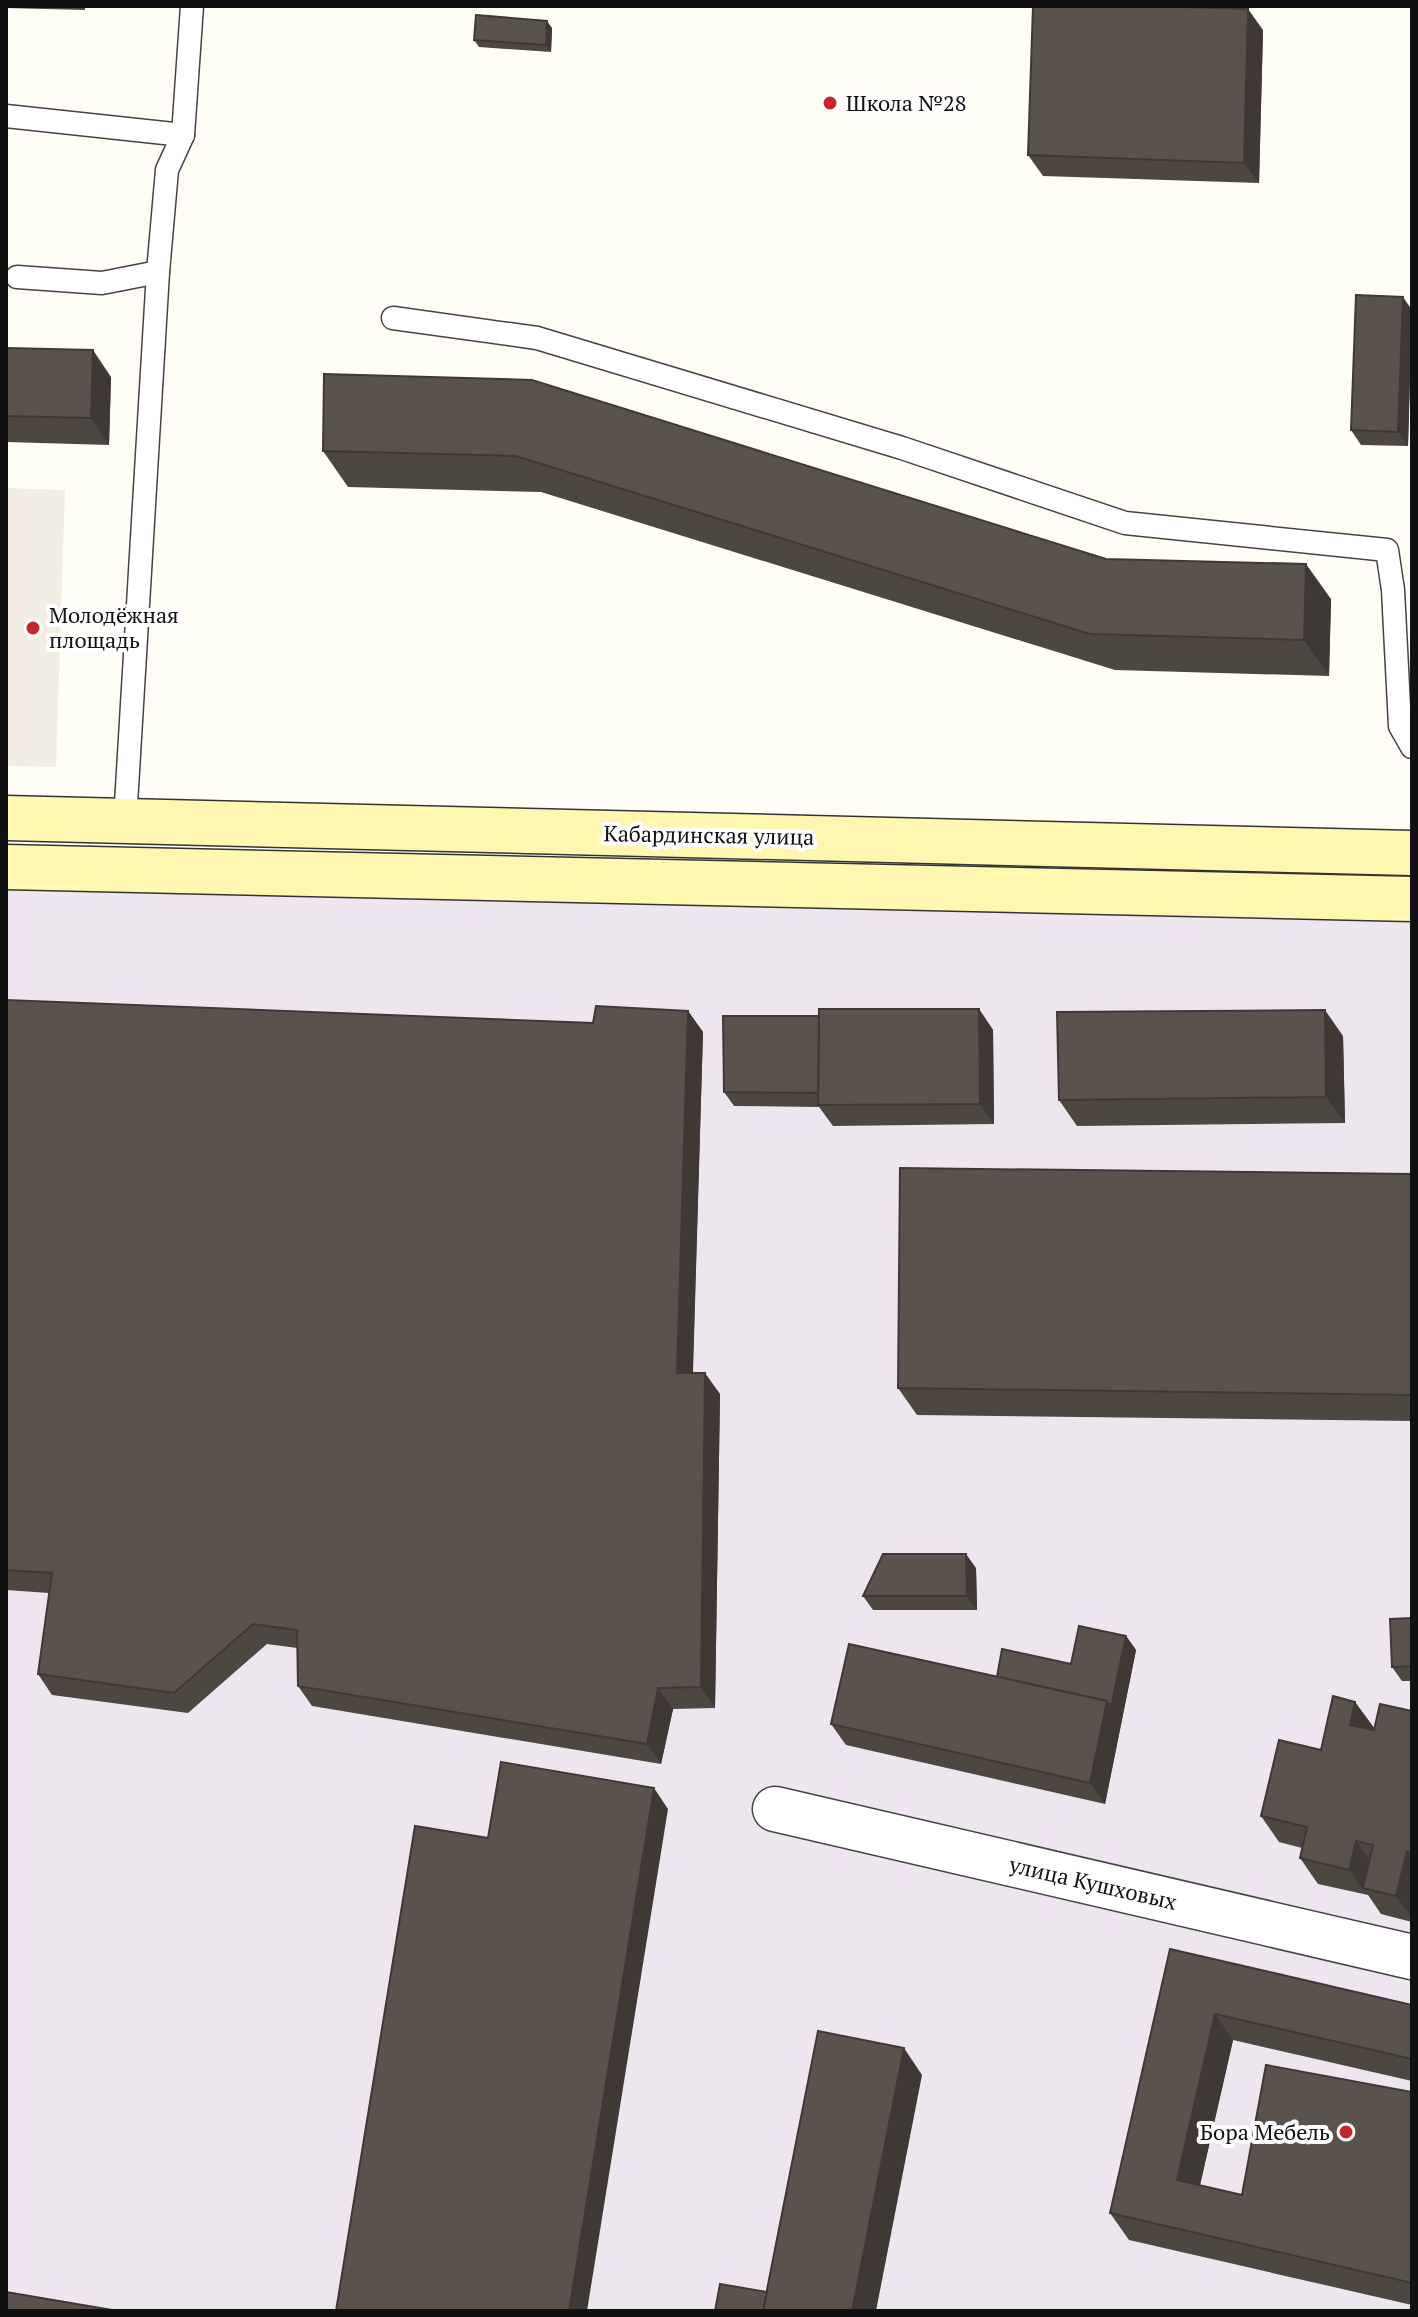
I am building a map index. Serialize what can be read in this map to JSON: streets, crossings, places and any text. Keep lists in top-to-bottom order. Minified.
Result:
{"streets":{"main road":["Кабардинская улица"],"street":["улица Кушховых"]},"places":["Школа №28","Молодёжная площадь","Бора Мебель"]}
